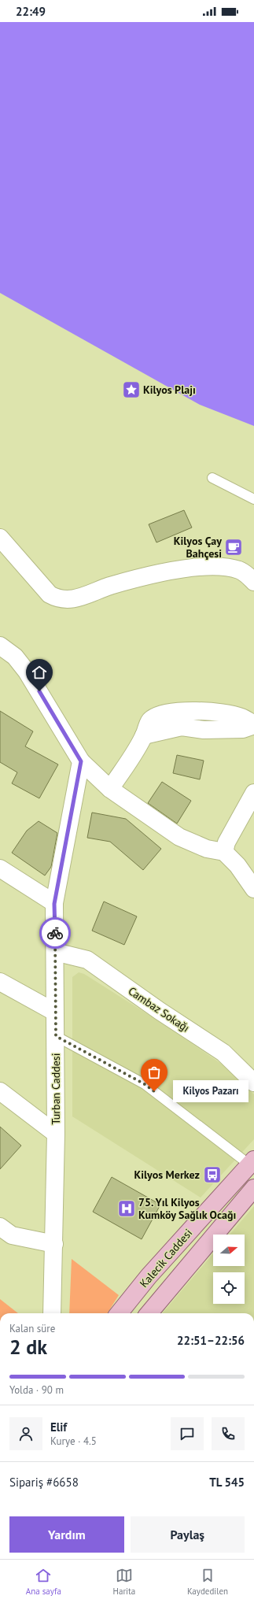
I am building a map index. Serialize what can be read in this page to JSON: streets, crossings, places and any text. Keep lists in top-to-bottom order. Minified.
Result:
{"streets":{"main road":["Kalecik Caddesi"],"street":["Cambaz Sokağı","Turban Caddesi"]},"crossings":[["Cambaz Sokağı","Turban Caddesi"]],"places":{"place":["Kilyos Plajı"],"cafe":["Kilyos Çay Bahçesi"],"other":["Kilyos Pazarı"],"bus stop":["Kilyos Merkez"],"hospital":["75. Yıl Kilyos Kumköy Sağlık Ocağı"]},"north":"right","page":{"status":"22:49","bubble":"Kilyos Pazarı","heading":["2 dk","Kalan süre","22:51–22:56"],"panel":["Elif","Kurye · 4.5","Sipariş #6658","TL 545"],"bar":"Yolda · 90 m","buttons":["Yardım","Paylaş"],"tabs":["Ana sayfa","Harita","Kaydedilen"]}}
